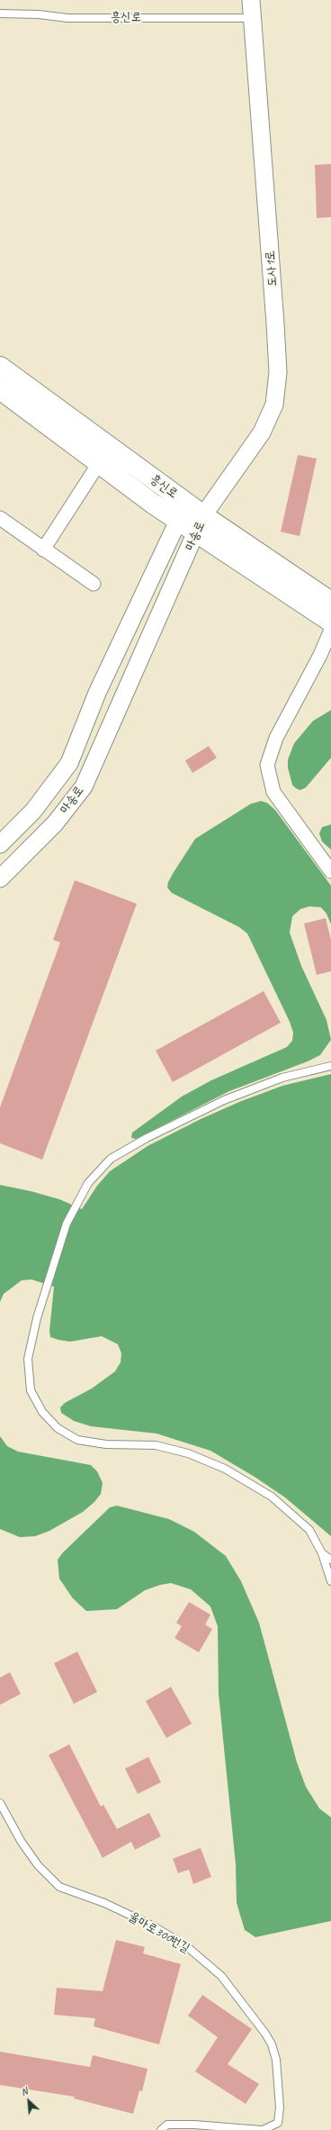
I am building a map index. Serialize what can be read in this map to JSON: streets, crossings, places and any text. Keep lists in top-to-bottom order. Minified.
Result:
{"streets":{"main road":["흥신로"],"street":["도사1로","마송로"],"lane":["율마로300번길"]},"crossings":[["흥신로","도사1로"],["흥신로","마송로"],["도사1로","마송로"]],"north":"top left"}
